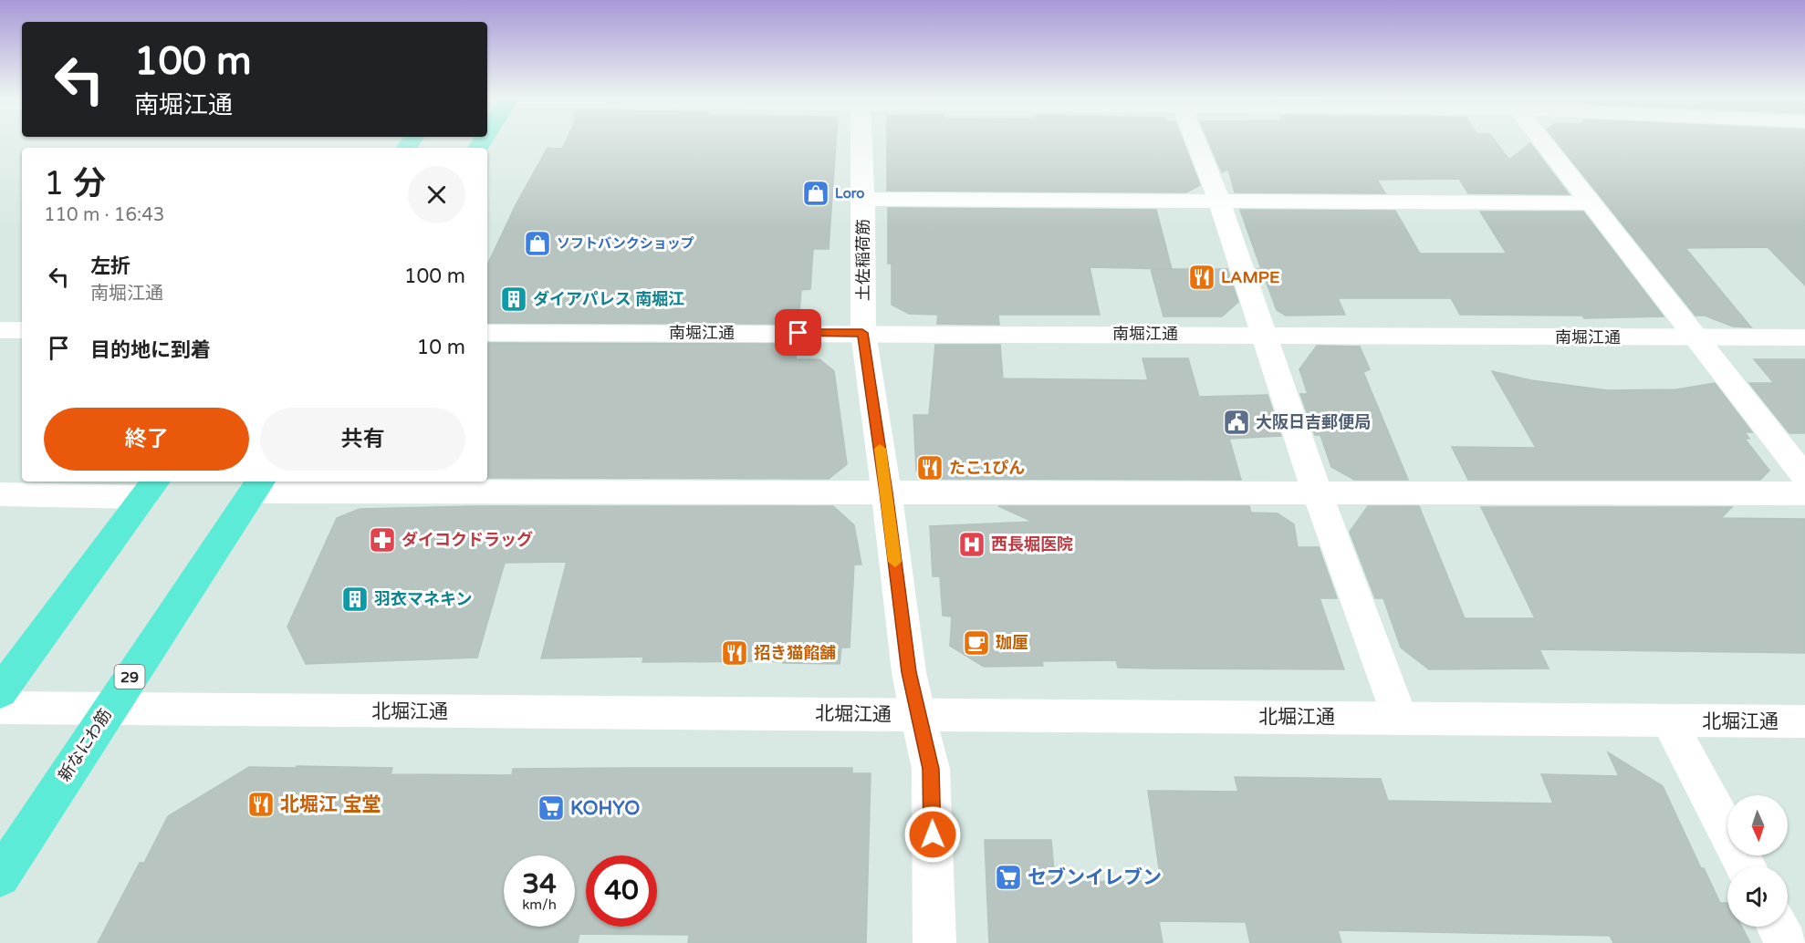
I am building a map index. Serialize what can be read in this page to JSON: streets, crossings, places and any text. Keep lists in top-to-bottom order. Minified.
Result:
{"streets":{"main road":["29","新なにわ筋"],"street":["土佐稲荷筋","南堀江通","北堀江通"]},"crossings":[["土佐稲荷筋","南堀江通"],["土佐稲荷筋","北堀江通"],["北堀江通","新なにわ筋"]],"places":{"shop":["Loro","ソフトバンクショップ"],"restaurant":["LAMPE","たこ1ぴん","招き猫餡舗","北堀江 宝堂"],"building":["ダイアパレス 南堀江","羽衣マネキン"],"public building":["大阪日吉郵便局"],"pharmacy":["ダイコクドラッグ"],"hospital":["西長堀医院"],"cafe":["珈厘"],"supermarket":["KOHYO","セブンイレブン"]},"north":"bottom","page":{"turn":["100 m","南堀江通"],"heading":["1 分","110 m · 16:43"],"list":[{"name":"左折","note":"南堀江通","value":"100 m"},{"name":"目的地に到着","value":"10 m"}],"buttons":["終了","共有"],"speed":"34 km/h","limit":"40"}}
